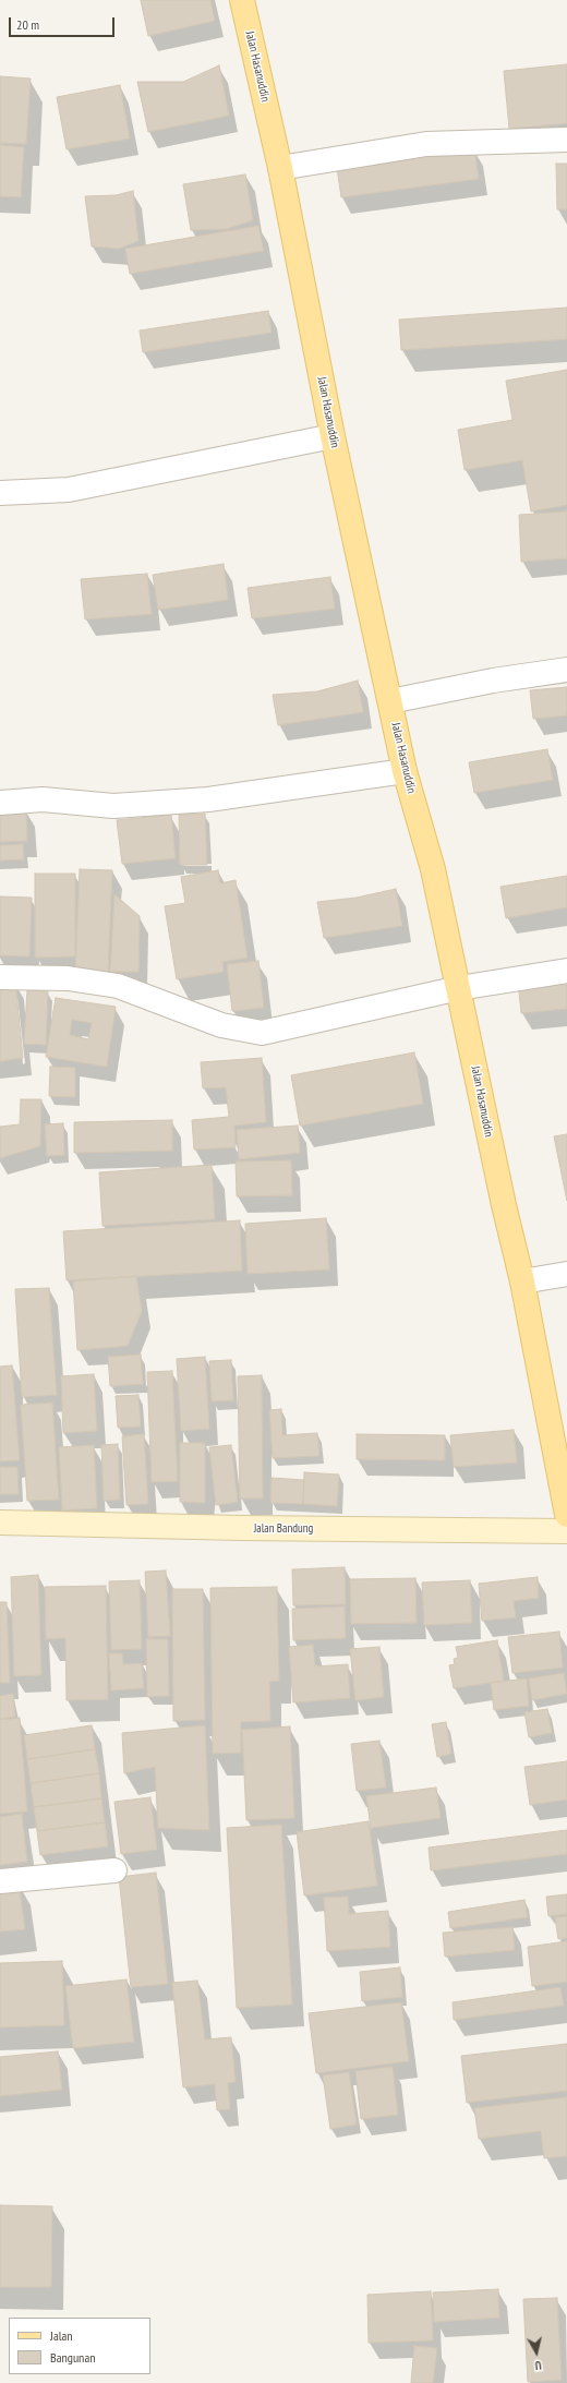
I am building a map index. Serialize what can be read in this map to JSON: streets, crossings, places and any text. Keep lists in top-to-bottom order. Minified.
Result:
{"streets":{"main road":["Jalan Hasanuddin","Jalan Bandung"]},"legend":["Jalan","Bangunan"],"scale_bar":"20 m","north":"bottom"}
